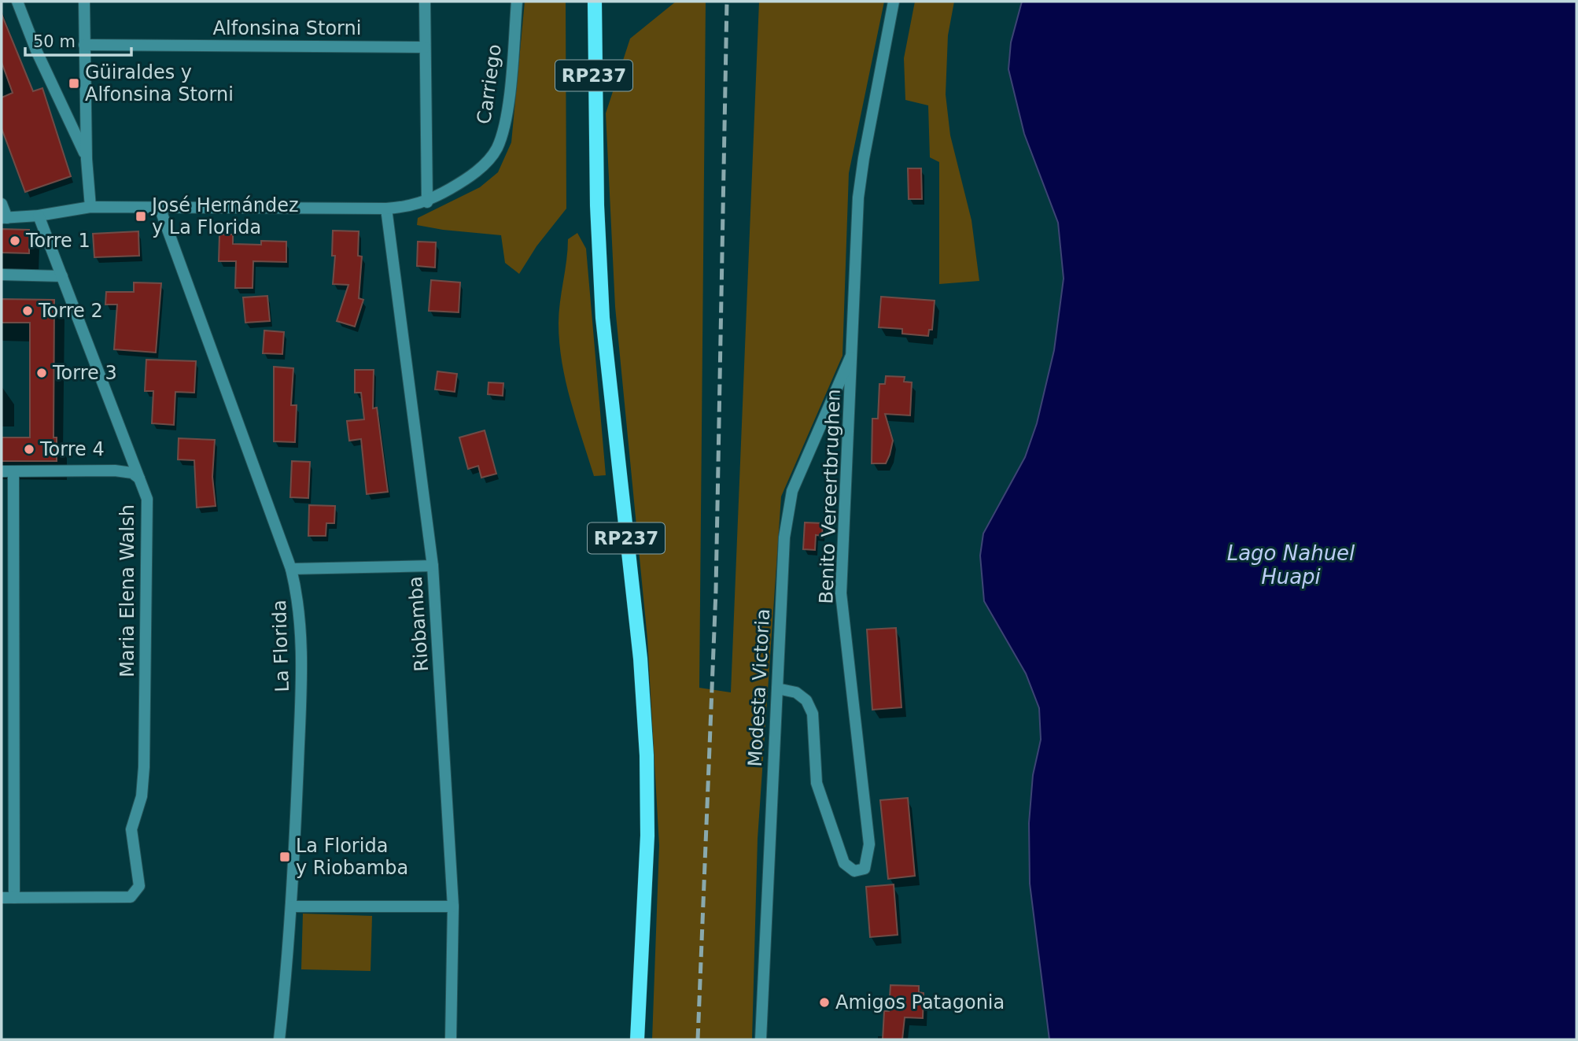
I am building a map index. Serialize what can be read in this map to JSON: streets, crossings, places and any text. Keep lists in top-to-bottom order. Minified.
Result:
{"streets":{"main road":["RP237"],"street":["Alfonsina Storni","Carriego","Benito Vereertbrughen","Maria Elena Walsh","Riobamba","La Florida","Modesta Victoria"]},"crossings":[["Carriego","Maria Elena Walsh"],["Carriego","Riobamba"],["Carriego","La Florida"],["Benito Vereertbrughen","Modesta Victoria"]],"water":["Lago Nahuel Huapi"],"places":{"transit":["Güiraldes y Alfonsina Storni","José Hernández y La Florida","La Florida y Riobamba"],"other":["Torre 1","Torre 2","Torre 3","Torre 4","Amigos Patagonia"]},"scale_bar":"50 m"}
